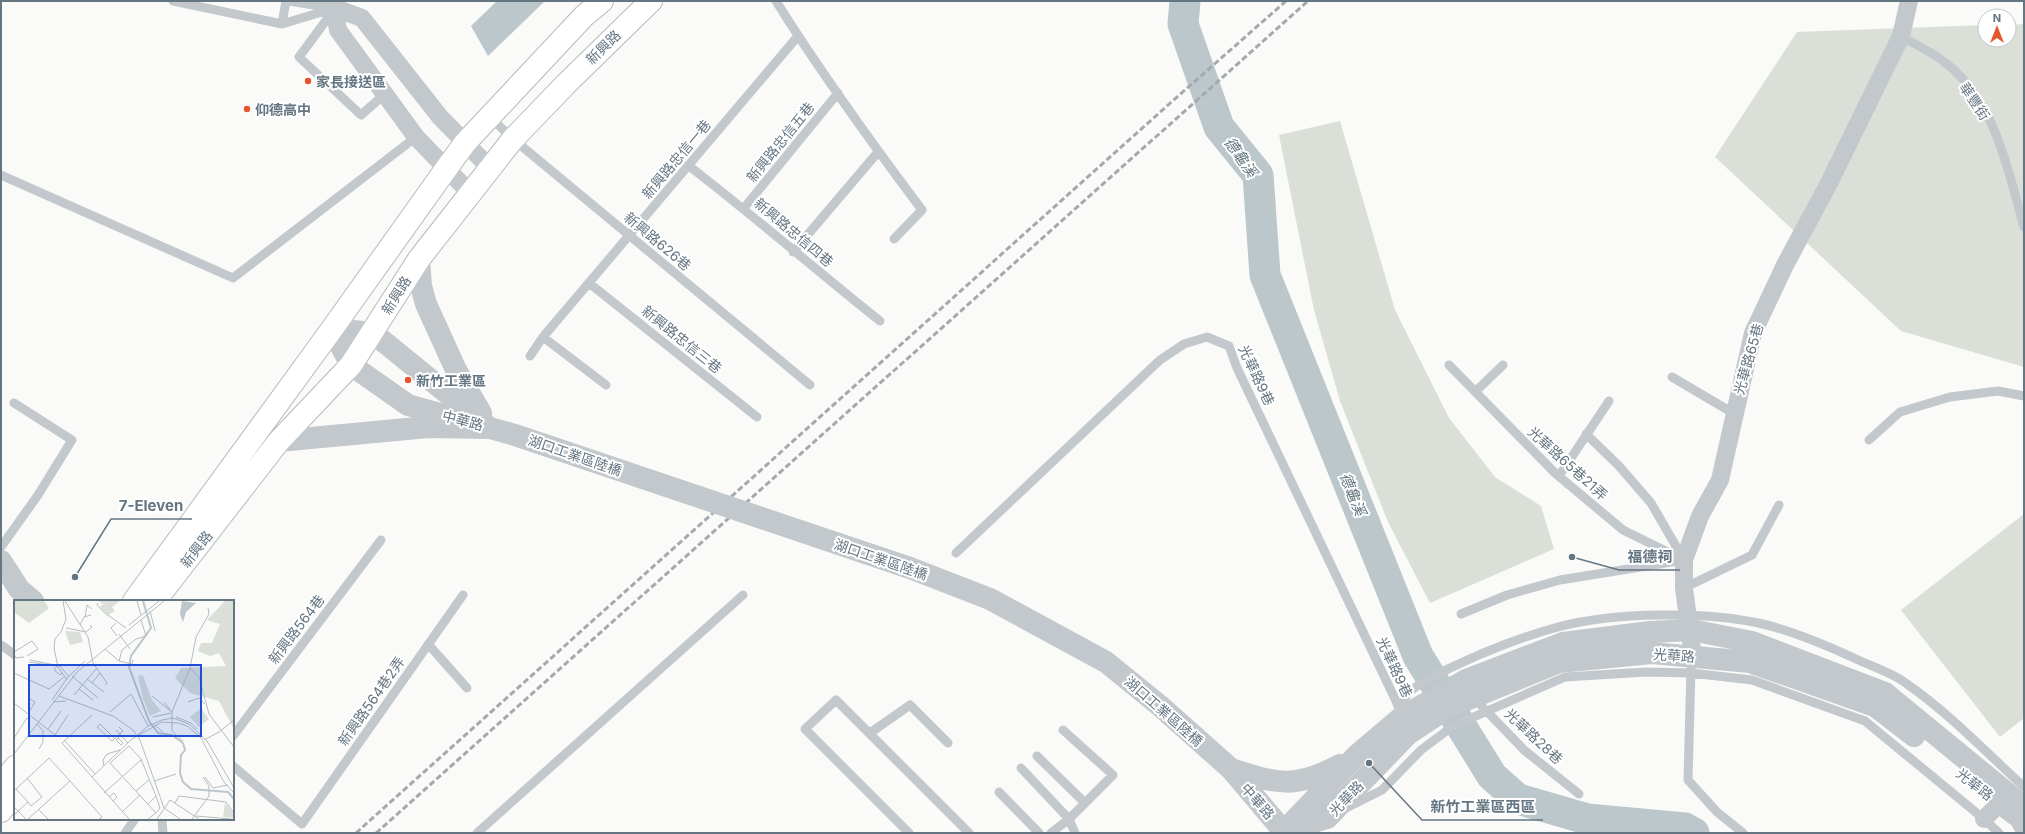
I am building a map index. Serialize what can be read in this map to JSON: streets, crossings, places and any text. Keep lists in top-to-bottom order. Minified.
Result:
{"streets":{"main road":["新興路"],"street":["光華路65巷","中華路","湖口工業區陸橋","光華路"],"lane":["華豐街","新興路忠信五巷","新興路忠信一巷","新興路忠信四巷","新興路626巷","新興路忠信三巷","光華路9巷","光華路65巷21弄","新興路564巷","新興路564巷2弄","光華路28巷"]},"crossings":[["新興路","新興路626巷"],["新興路","中華路"],["華豐街","光華路65巷"],["新興路忠信五巷","新興路忠信四巷"],["新興路忠信一巷","新興路忠信四巷"],["新興路忠信一巷","新興路626巷"],["新興路忠信一巷","新興路忠信三巷"],["光華路65巷","光華路65巷21弄"],["光華路65巷","光華路"],["光華路9巷","光華路"],["中華路","湖口工業區陸橋"],["中華路","光華路"],["光華路","光華路28巷"]],"water":["德龜溪"],"places":["家長接送區","仰德高中","新竹工業區","福德祠","7-Eleven","新竹工業區西區"],"north":"top"}
